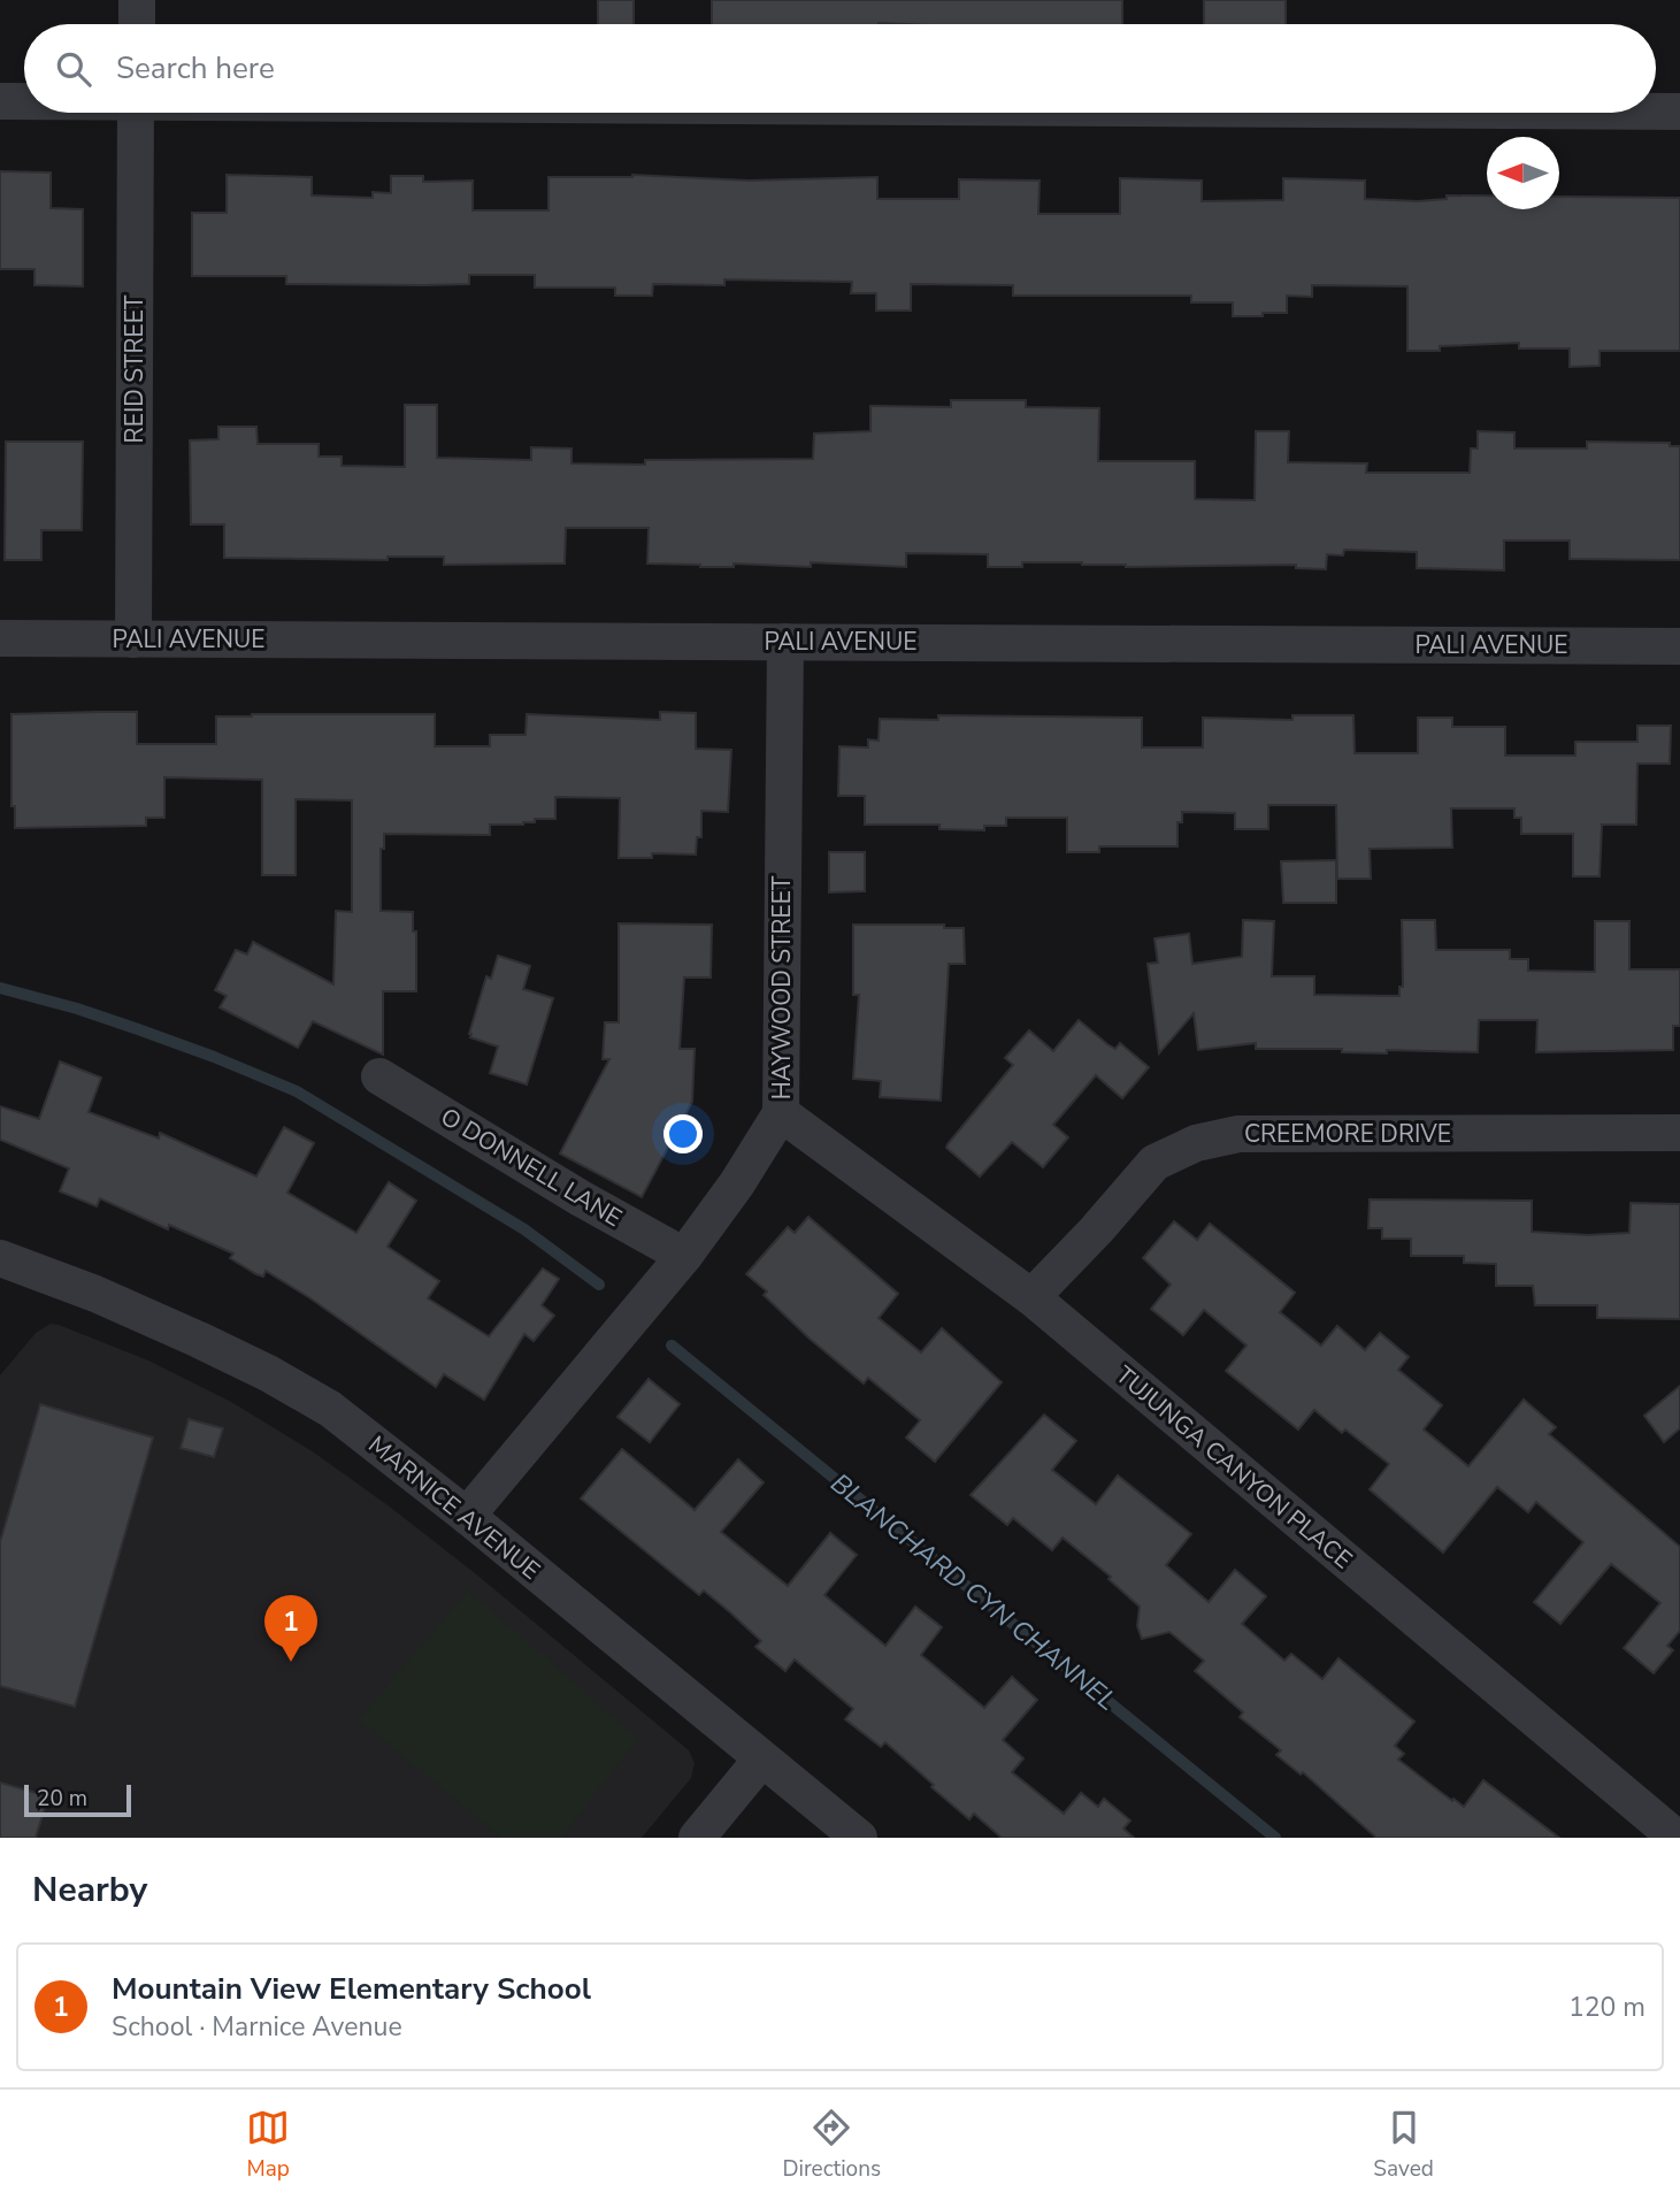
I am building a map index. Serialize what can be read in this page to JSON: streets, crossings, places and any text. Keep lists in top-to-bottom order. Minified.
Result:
{"streets":{"street":["REID STREET","PALI AVENUE","HAYWOOD STREET","CREEMORE DRIVE","O DONNELL LANE","TUJUNGA CANYON PLACE","MARNICE AVENUE"]},"crossings":[["REID STREET","PALI AVENUE"],["PALI AVENUE","HAYWOOD STREET"],["HAYWOOD STREET","O DONNELL LANE"],["HAYWOOD STREET","TUJUNGA CANYON PLACE"],["HAYWOOD STREET","MARNICE AVENUE"],["CREEMORE DRIVE","TUJUNGA CANYON PLACE"]],"water":["BLANCHARD CYN CHANNEL"],"scale_bar":"20 m","north":"left","page":{"search":"Search here","pins":"1","scale":"20 m","heading":"Nearby","list":[{"mark":"1","name":"Mountain View Elementary School","note":"School · Marnice Avenue","value":"120 m"}],"nav":["Map","Directions","Saved"]}}
